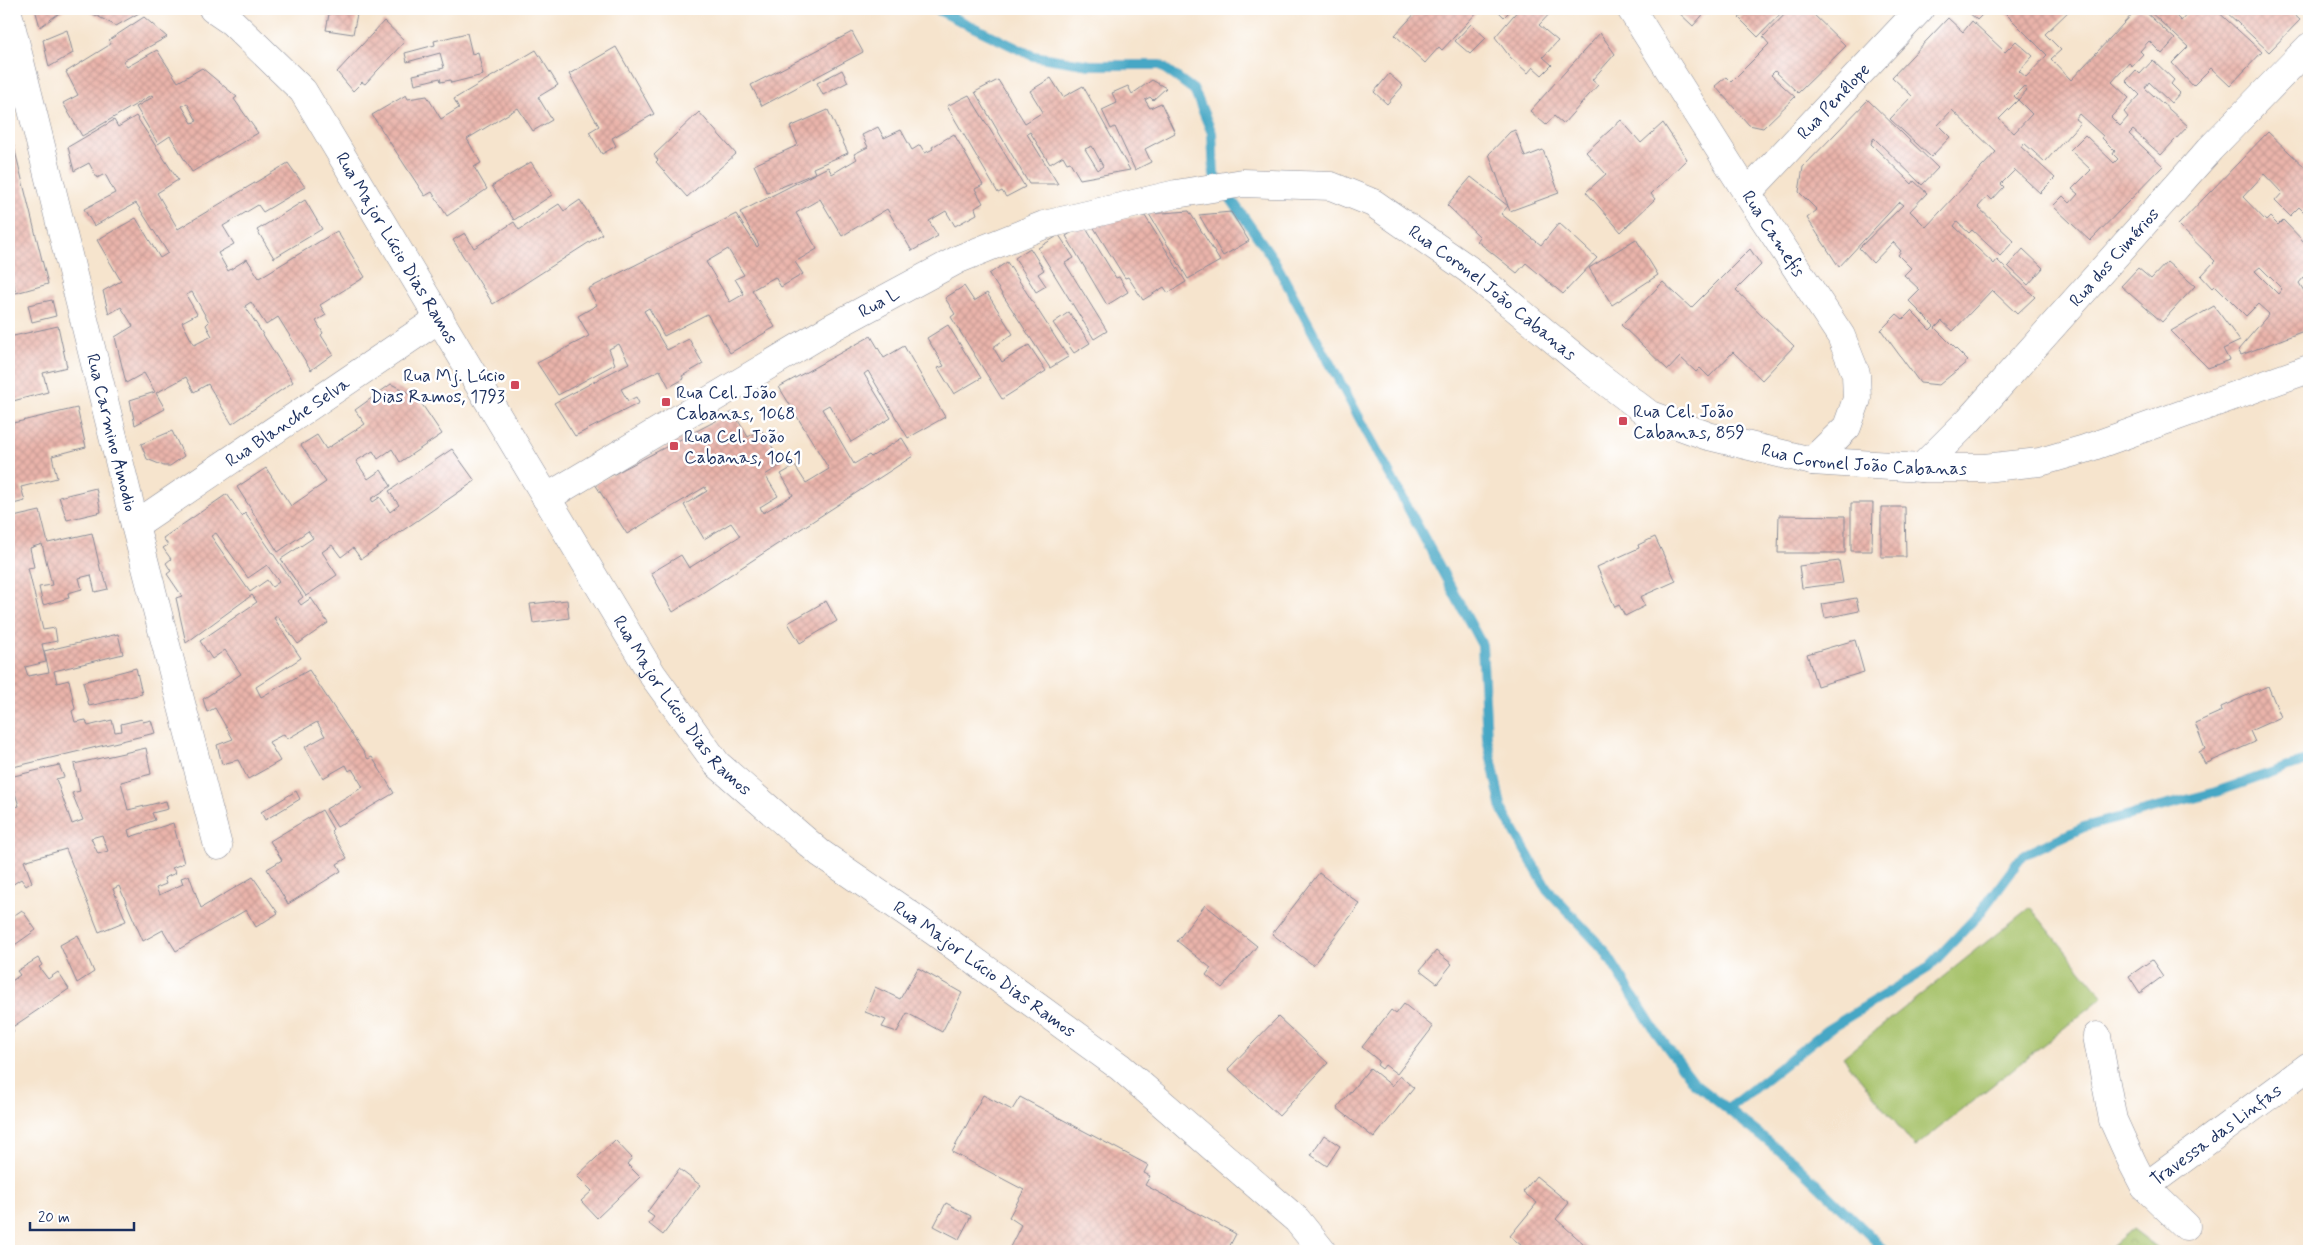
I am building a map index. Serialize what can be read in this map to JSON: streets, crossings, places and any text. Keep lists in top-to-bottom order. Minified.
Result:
{"streets":{"street":["Rua Penélope","Rua Camefis","Rua Major Lúcio Dias Ramos","Rua dos Cimérios","Rua Coronel João Cabanas","Rua L","Rua Blanche Selva","Rua Carmino Amodio","Travessa das Linfas"]},"crossings":[["Rua Penélope","Rua Camefis"],["Rua Camefis","Rua Coronel João Cabanas"],["Rua Major Lúcio Dias Ramos","Rua L"],["Rua Major Lúcio Dias Ramos","Rua Blanche Selva"],["Rua dos Cimérios","Rua Coronel João Cabanas"],["Rua Coronel João Cabanas","Rua L"],["Rua Blanche Selva","Rua Carmino Amodio"]],"places":{"transit":["Rua Mj. Lúcio Dias Ramos, 1793","Rua Cel. João Cabanas, 1068","Rua Cel. João Cabanas, 859","Rua Cel. João Cabanas, 1061"]},"scale_bar":"20 m"}
